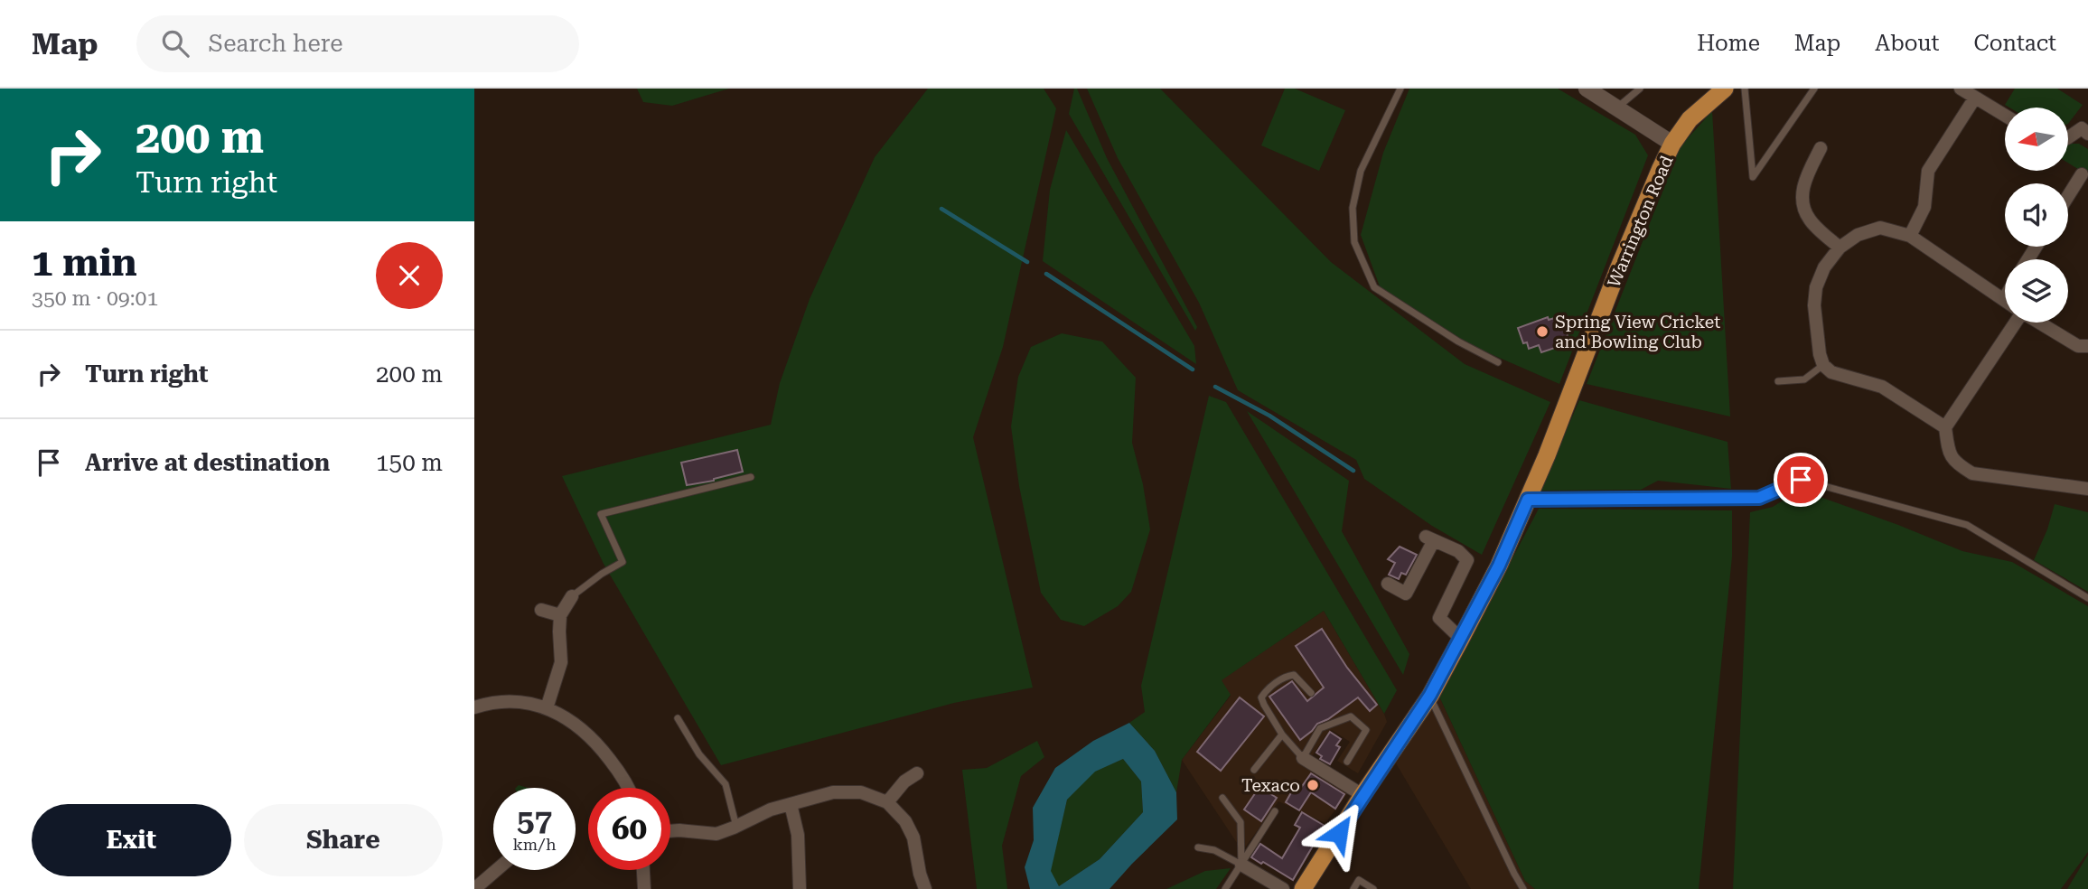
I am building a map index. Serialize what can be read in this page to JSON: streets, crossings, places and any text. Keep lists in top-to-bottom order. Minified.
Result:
{"streets":{"main road":["Warrington Road"]},"places":["Spring View Cricket and Bowling Club","Texaco"],"north":"left","page":{"header":"Map","search":"Search here","nav":["Home","Map","About","Contact"],"turn":["200 m","Turn right"],"heading":["1 min","350 m · 09:01"],"list":[{"name":"Turn right","value":"200 m"},{"name":"Arrive at destination","value":"150 m"}],"speed":"57 km/h","limit":"60","buttons":["Exit","Share"]}}
